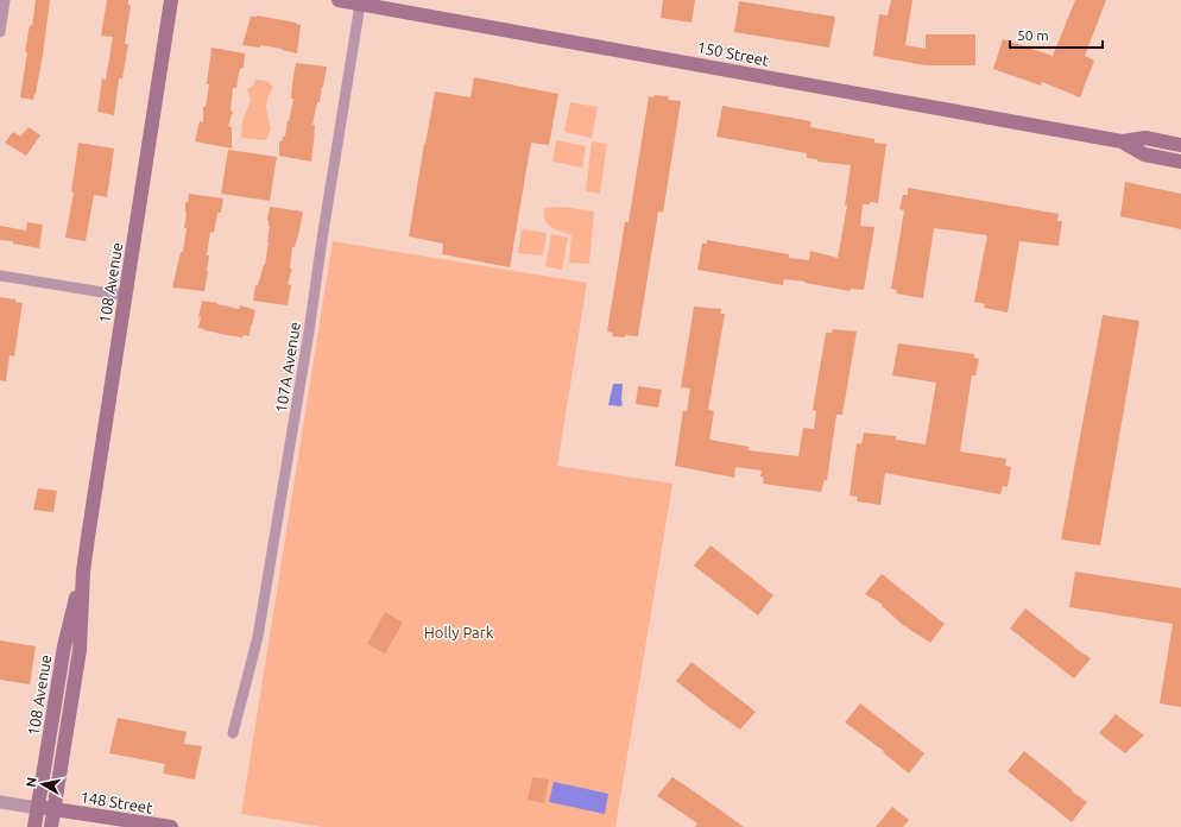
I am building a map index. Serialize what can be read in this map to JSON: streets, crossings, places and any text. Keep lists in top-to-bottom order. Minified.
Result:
{"streets":{"main road":["150 Street","108 Avenue","148 Street"],"street":["107A Avenue"]},"crossings":[["150 Street","107A Avenue"],["108 Avenue","148 Street"]],"parks":["Holly Park"],"scale_bar":"50 m","north":"left"}
